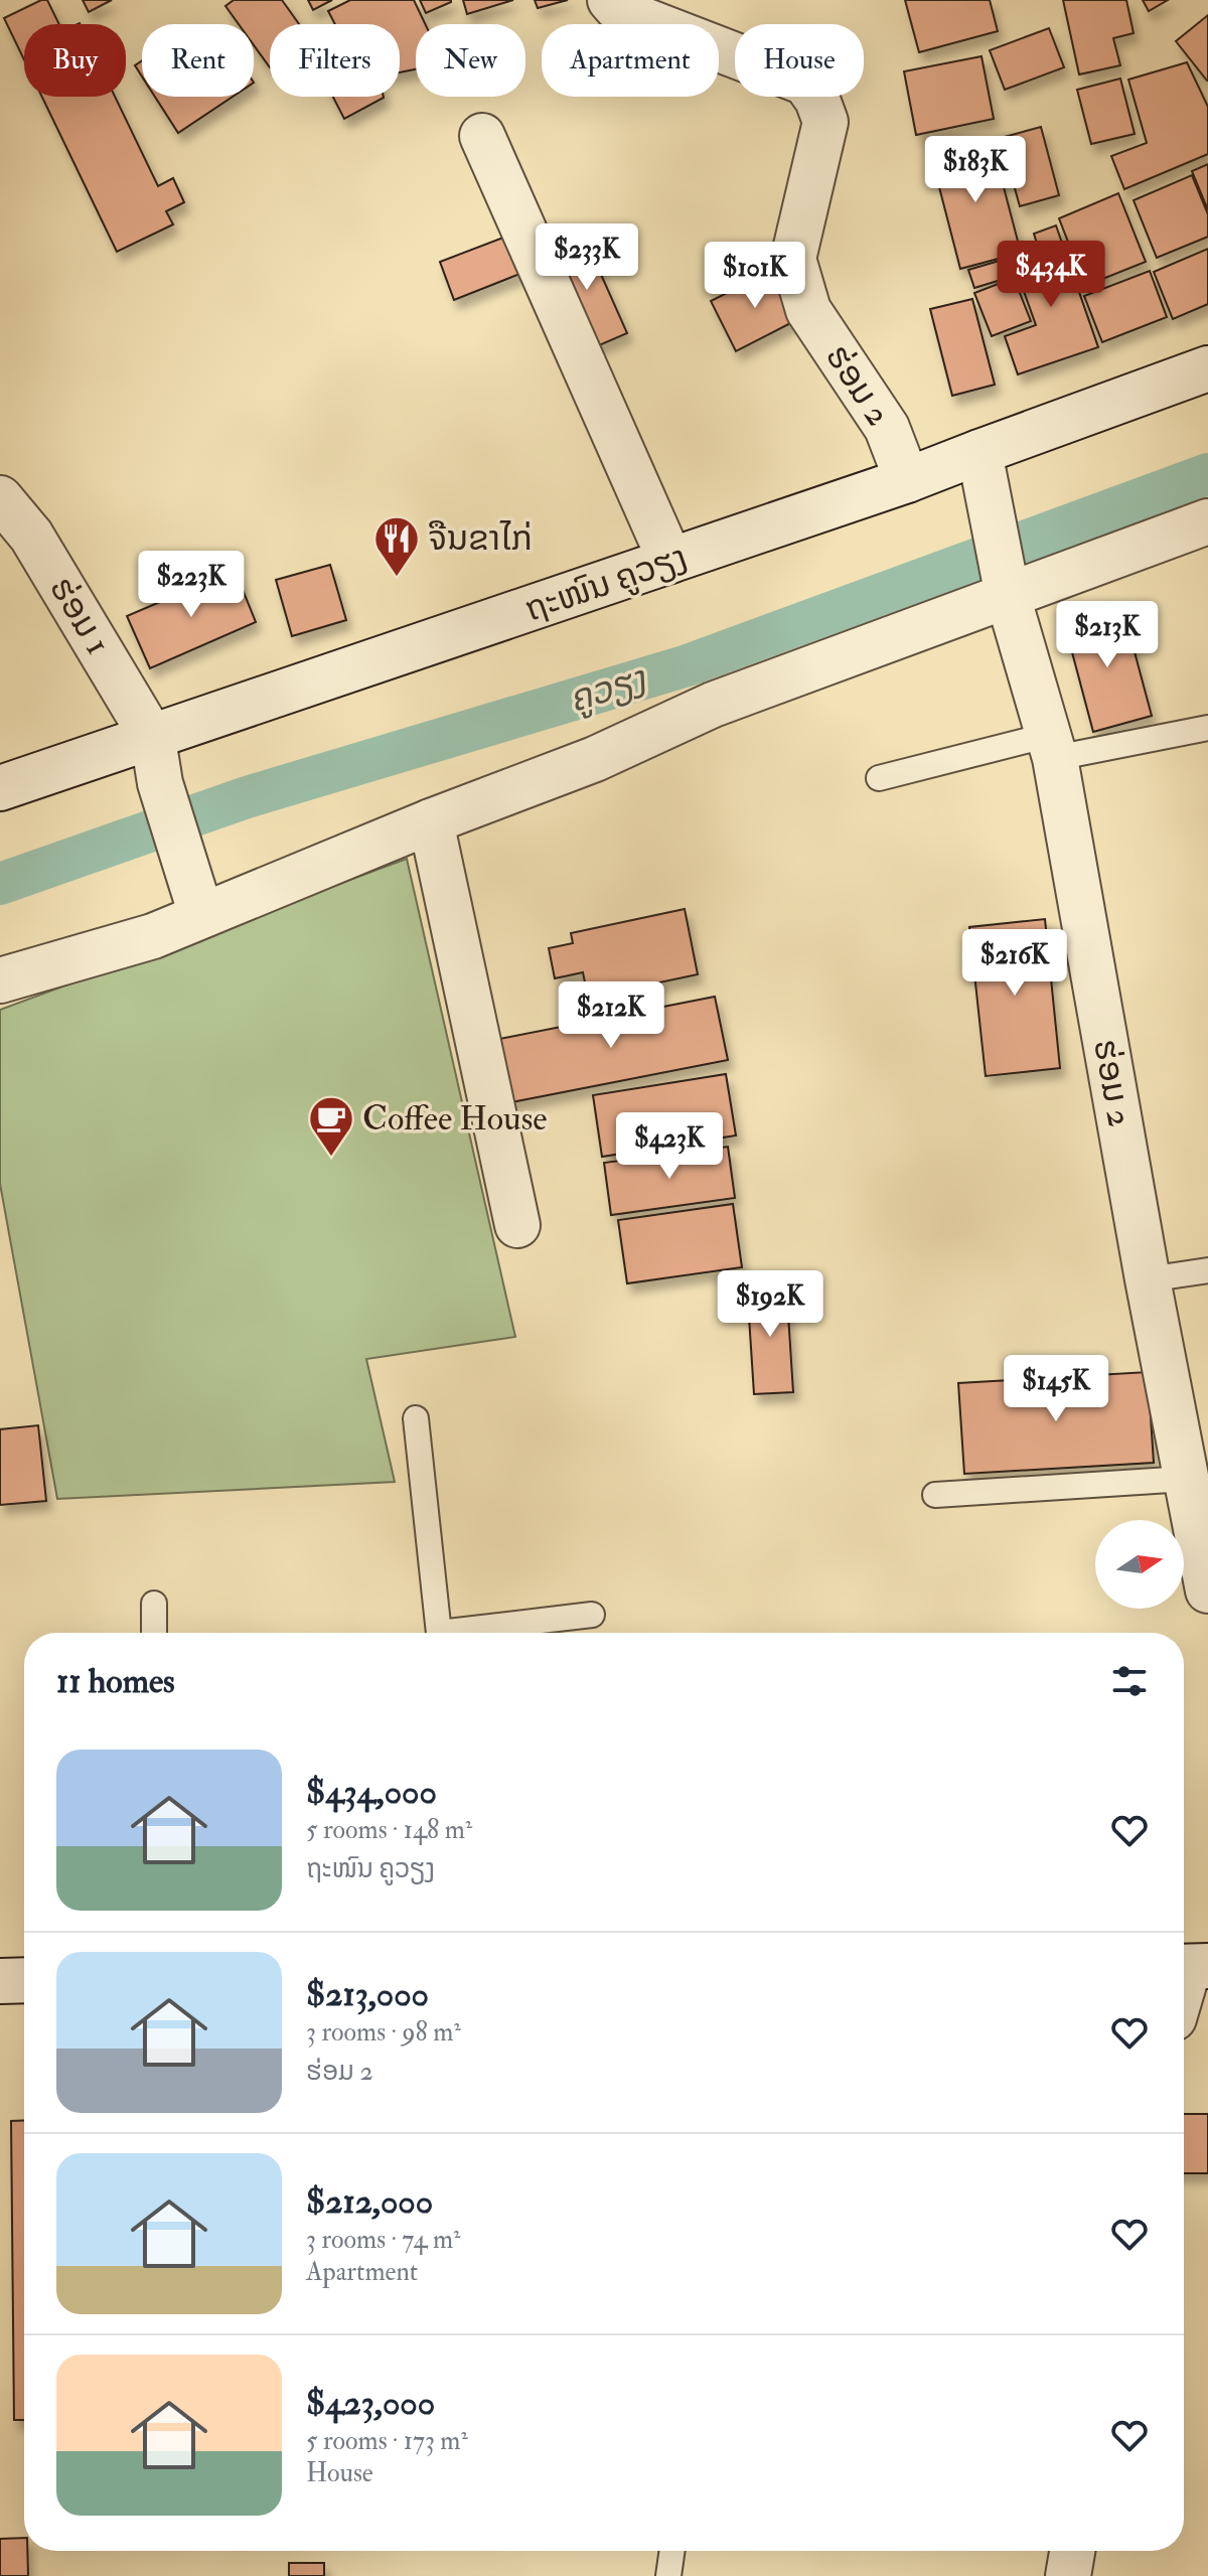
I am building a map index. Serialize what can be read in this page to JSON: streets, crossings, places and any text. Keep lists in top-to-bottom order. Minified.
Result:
{"streets":{"street":["ຮ່ອມ 2","ຖະໜົນ ຄູວຽງ","ຮ່ອມ 1"]},"crossings":[["ຮ່ອມ 2","ຖະໜົນ ຄູວຽງ"],["ຖະໜົນ ຄູວຽງ","ຮ່ອມ 1"]],"water":["ຄູວຽງ"],"places":{"restaurant":["ຈືນຂາໄກ່"],"cafe":["Coffee House"]},"north":"right","page":{"chip":["Buy","Rent","Filters","New","Apartment","House"],"price":["$183K","$233K","$434K","$101K","$223K","$213K","$216K","$212K","$423K","$192K","$145K"],"heading":"11 homes","list":[{"name":"$434,000","note":"5 rooms · 148 m² · ຖະໜົນ ຄູວຽງ"},{"name":"$213,000","note":"3 rooms · 98 m² · ຮ່ອມ 2"},{"name":"$212,000","note":"3 rooms · 74 m² · Apartment"},{"name":"$423,000","note":"5 rooms · 173 m² · House"}]}}
